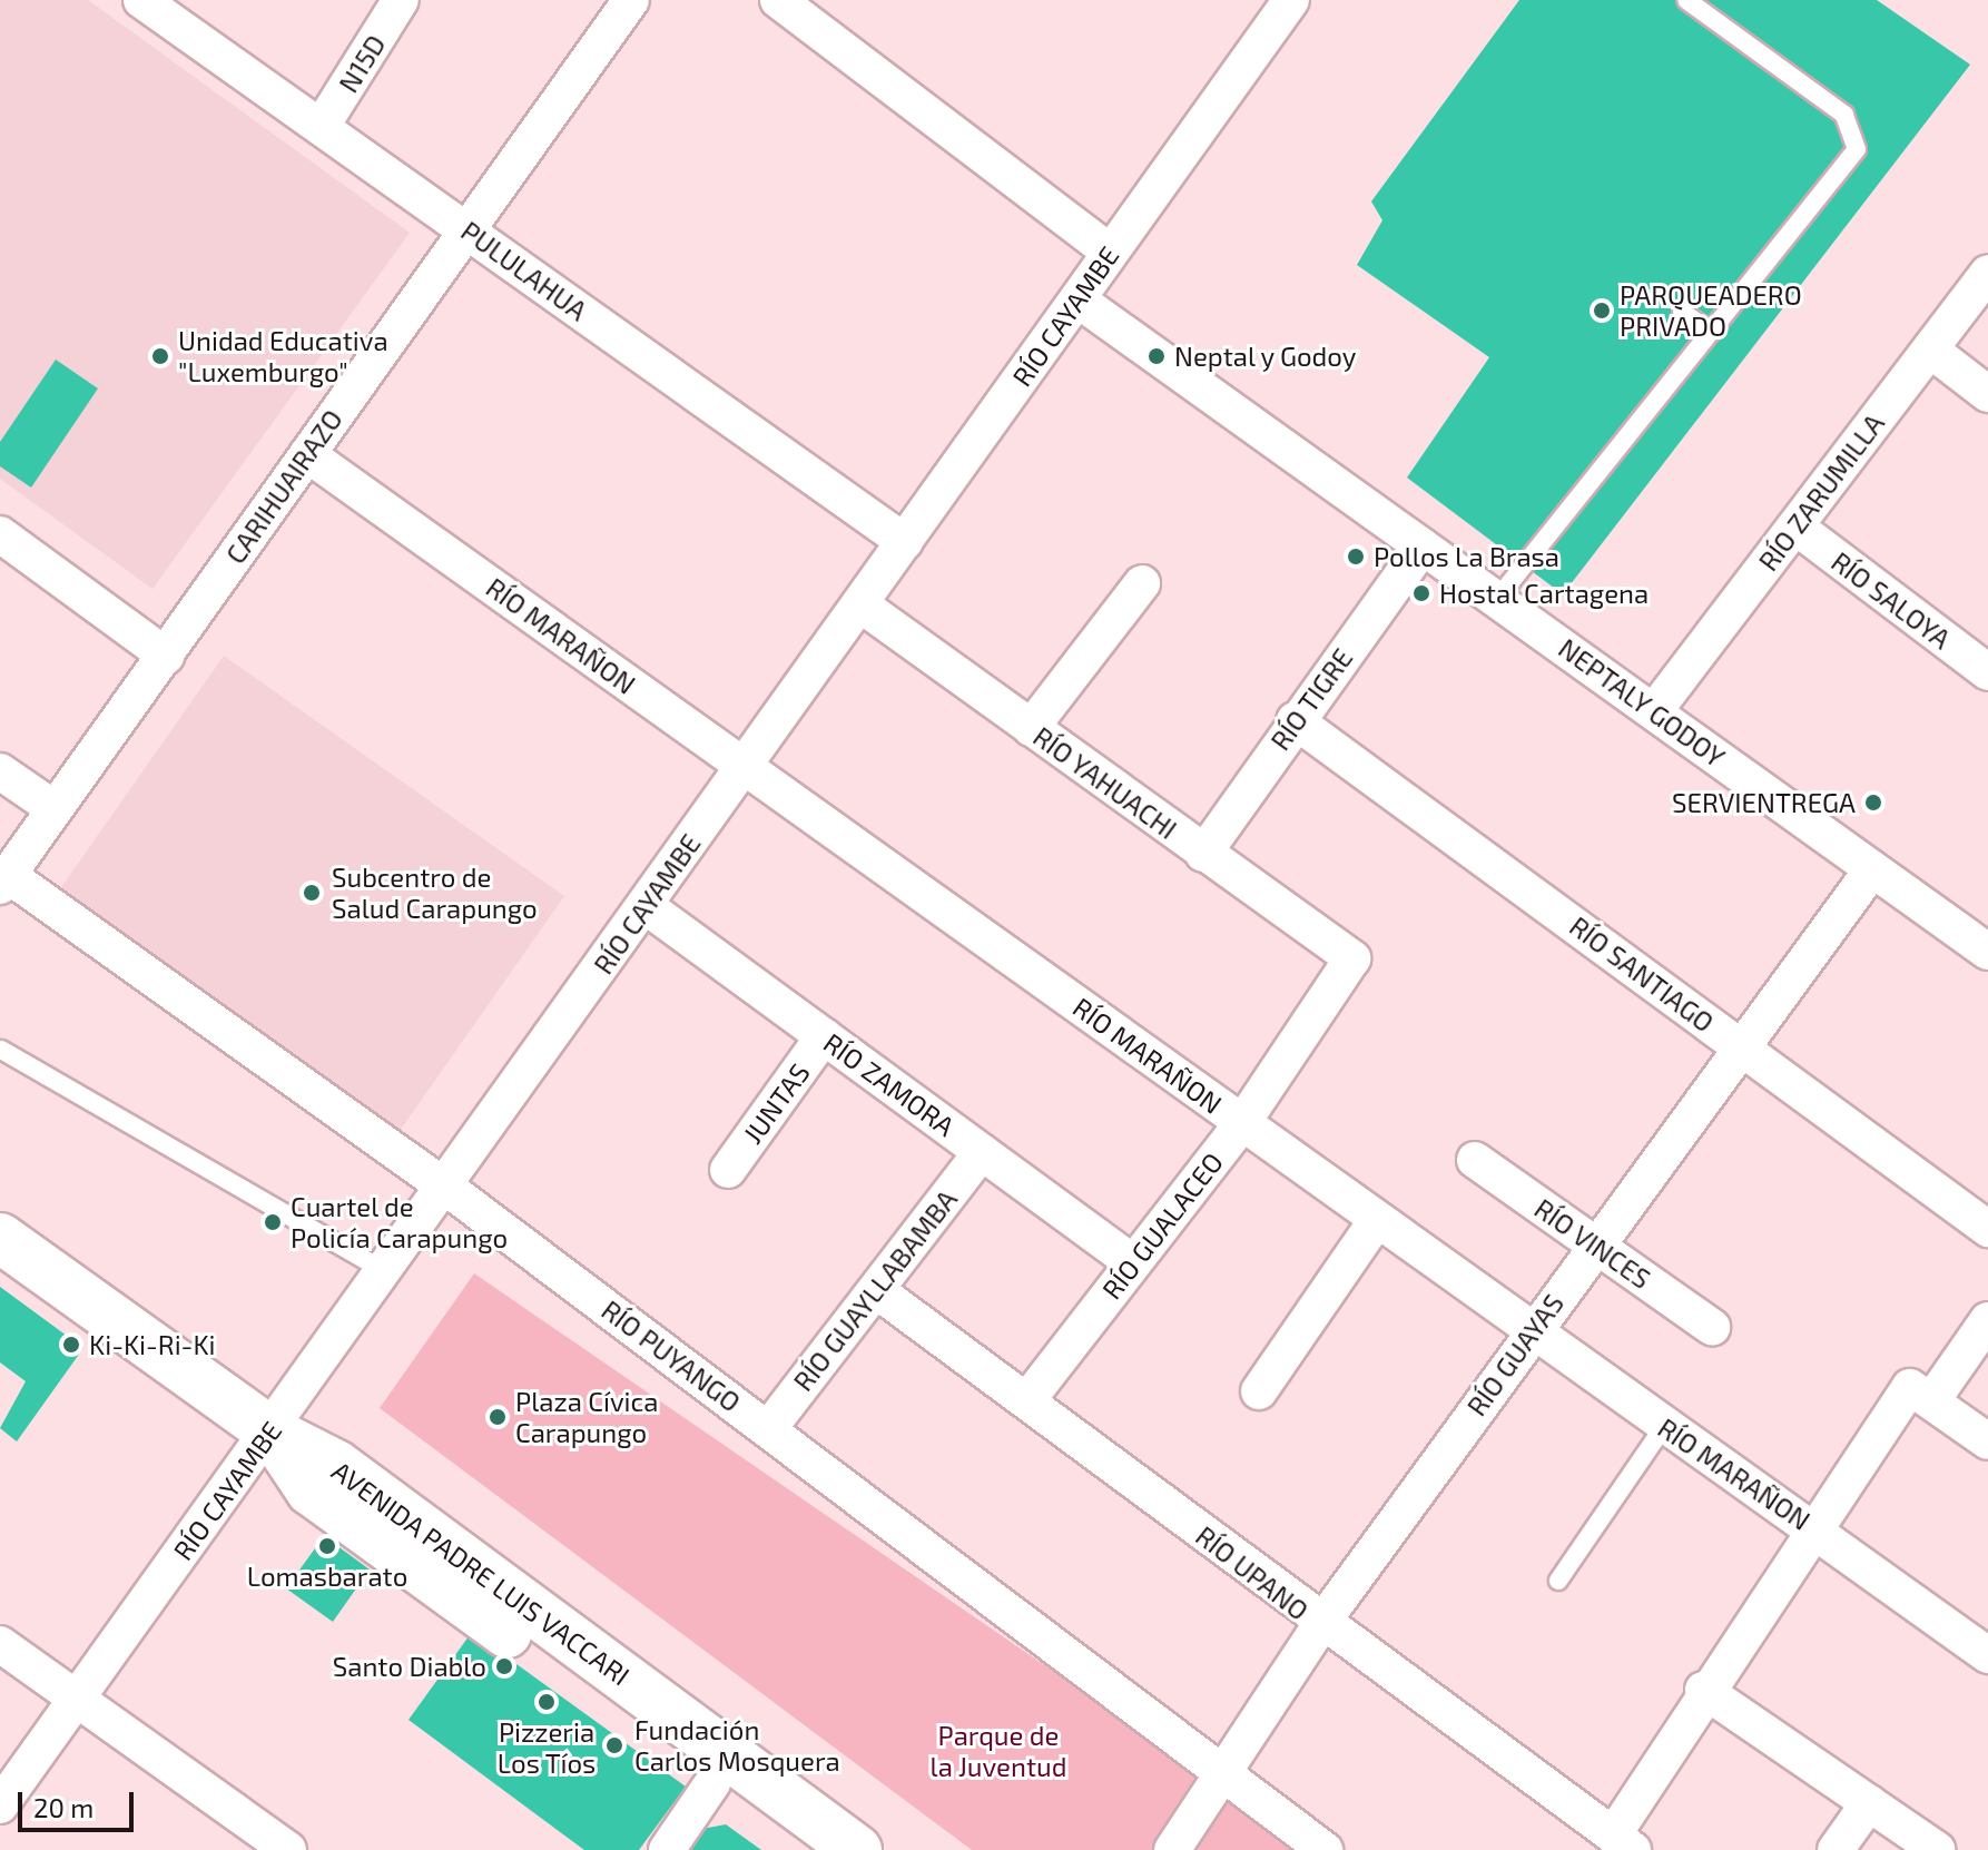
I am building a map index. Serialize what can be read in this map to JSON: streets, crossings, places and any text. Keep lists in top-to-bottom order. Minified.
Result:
{"streets":{"main road":["AVENIDA PADRE LUIS VACCARI"],"street":["N15D","PULULAHUA","RÍO CAYAMBE","CARIHUAIRAZO","RÍO ZARUMILLA","RÍO SALOYA","RÍO MARAÑON","RÍO TIGRE","NEPTALY GODOY","RÍO YAHUACHI","RÍO SANTIAGO","RÍO ZAMORA","JUNTAS","RÍO GUALACEO","RÍO VINCES","RÍO GUAYLLABAMBA","RÍO GUAYAS","RÍO PUYANGO","RÍO UPANO"]},"crossings":[["N15D","PULULAHUA"],["PULULAHUA","RÍO CAYAMBE"],["PULULAHUA","CARIHUAIRAZO"],["RÍO CAYAMBE","RÍO MARAÑON"],["RÍO CAYAMBE","NEPTALY GODOY"],["RÍO CAYAMBE","RÍO YAHUACHI"],["RÍO CAYAMBE","RÍO ZAMORA"],["RÍO CAYAMBE","RÍO PUYANGO"],["RÍO CAYAMBE","AVENIDA PADRE LUIS VACCARI"],["CARIHUAIRAZO","RÍO MARAÑON"],["CARIHUAIRAZO","RÍO PUYANGO"],["RÍO ZARUMILLA","RÍO SALOYA"],["RÍO ZARUMILLA","NEPTALY GODOY"],["RÍO MARAÑON","RÍO GUALACEO"],["RÍO MARAÑON","RÍO GUAYAS"],["RÍO TIGRE","NEPTALY GODOY"],["RÍO TIGRE","RÍO YAHUACHI"],["RÍO TIGRE","RÍO SANTIAGO"],["NEPTALY GODOY","RÍO GUAYAS"],["RÍO YAHUACHI","RÍO GUALACEO"],["RÍO SANTIAGO","RÍO GUAYAS"],["RÍO ZAMORA","JUNTAS"],["RÍO ZAMORA","RÍO GUALACEO"],["RÍO ZAMORA","RÍO GUAYLLABAMBA"],["RÍO GUALACEO","RÍO UPANO"],["RÍO VINCES","RÍO GUAYAS"],["RÍO GUAYLLABAMBA","RÍO PUYANGO"],["RÍO GUAYLLABAMBA","RÍO UPANO"],["RÍO GUAYAS","RÍO PUYANGO"],["RÍO GUAYAS","RÍO UPANO"]],"parks":["Parque de la Juventud"],"places":["PARQUEADERO PRIVADO","Unidad Educativa \"Luxemburgo\"","Neptal y Godoy","Pollos La Brasa","Hostal Cartagena","SERVIENTREGA","Subcentro de Salud Carapungo","Cuartel de Policía Carapungo","Ki-Ki-Ri-Ki","Plaza Cívica Carapungo","Lomasbarato","Santo Diablo","Pizzeria Los Tíos","Fundación Carlos Mosquera"],"scale_bar":"20 m"}
